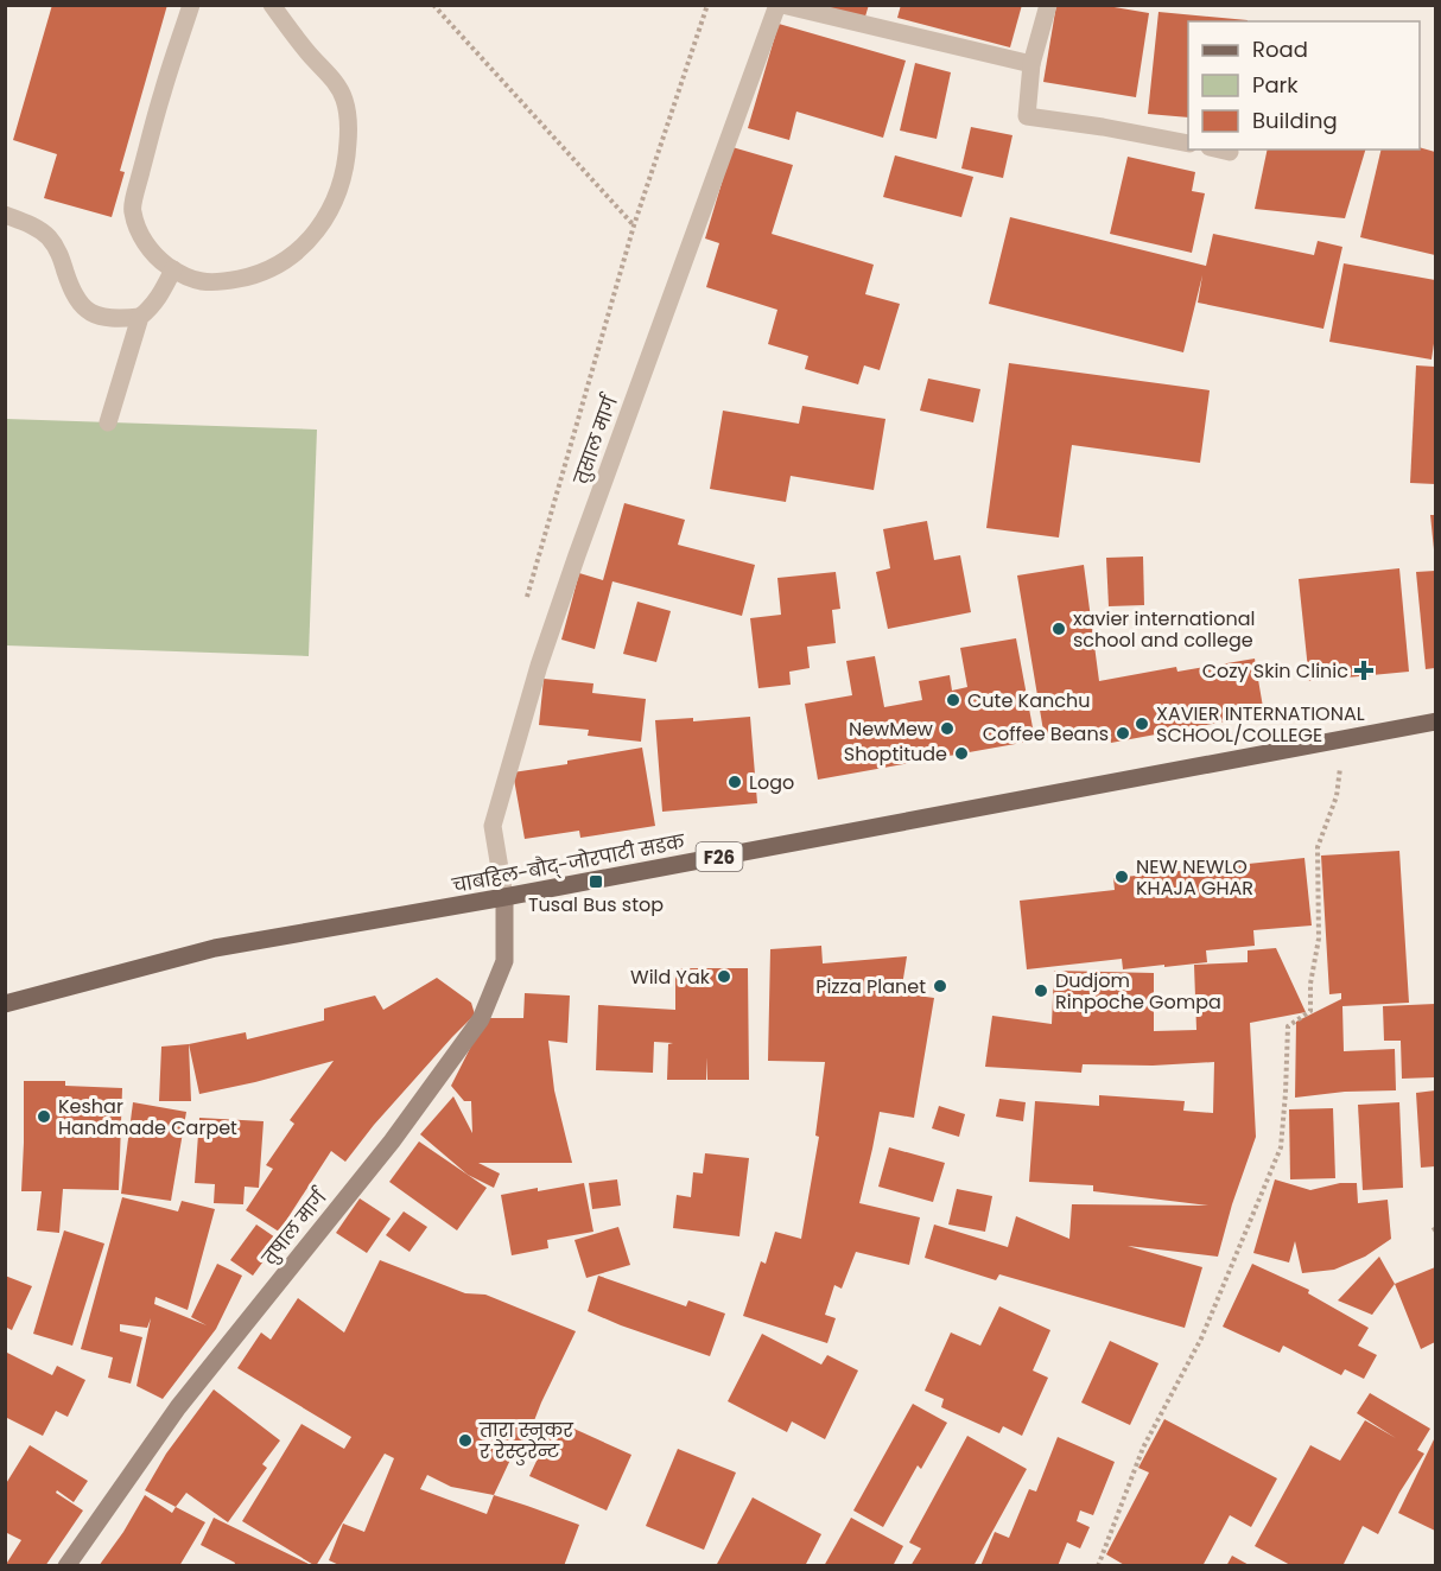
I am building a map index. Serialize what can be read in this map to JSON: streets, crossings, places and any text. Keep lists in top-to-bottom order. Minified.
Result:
{"streets":{"main road":["F26","चाबहिल-बौद्-जोरपाटी सडक"],"street":["तुसाल मार्ग","तुषाल मार्ग"]},"crossings":[["तुसाल मार्ग","चाबहिल-बौद्-जोरपाटी सडक"],["तुसाल मार्ग","तुषाल मार्ग"],["चाबहिल-बौद्-जोरपाटी सडक","तुषाल मार्ग"]],"places":{"other":["xavier international school and college","Cute Kanchu","XAVIER INTERNATIONAL SCHOOL/COLLEGE","NewMew","Coffee Beans","Shoptitude","Logo","NEW NEWLO KHAJA GHAR","Wild Yak","Pizza Planet","Dudjom Rinpoche Gompa","Keshar Handmade Carpet","तारा स्नूकर र रेस्टुरेन्ट"],"health":["Cozy Skin Clinic"],"transit":["Tusal Bus stop"]},"legend":["Road","Park","Building"]}
